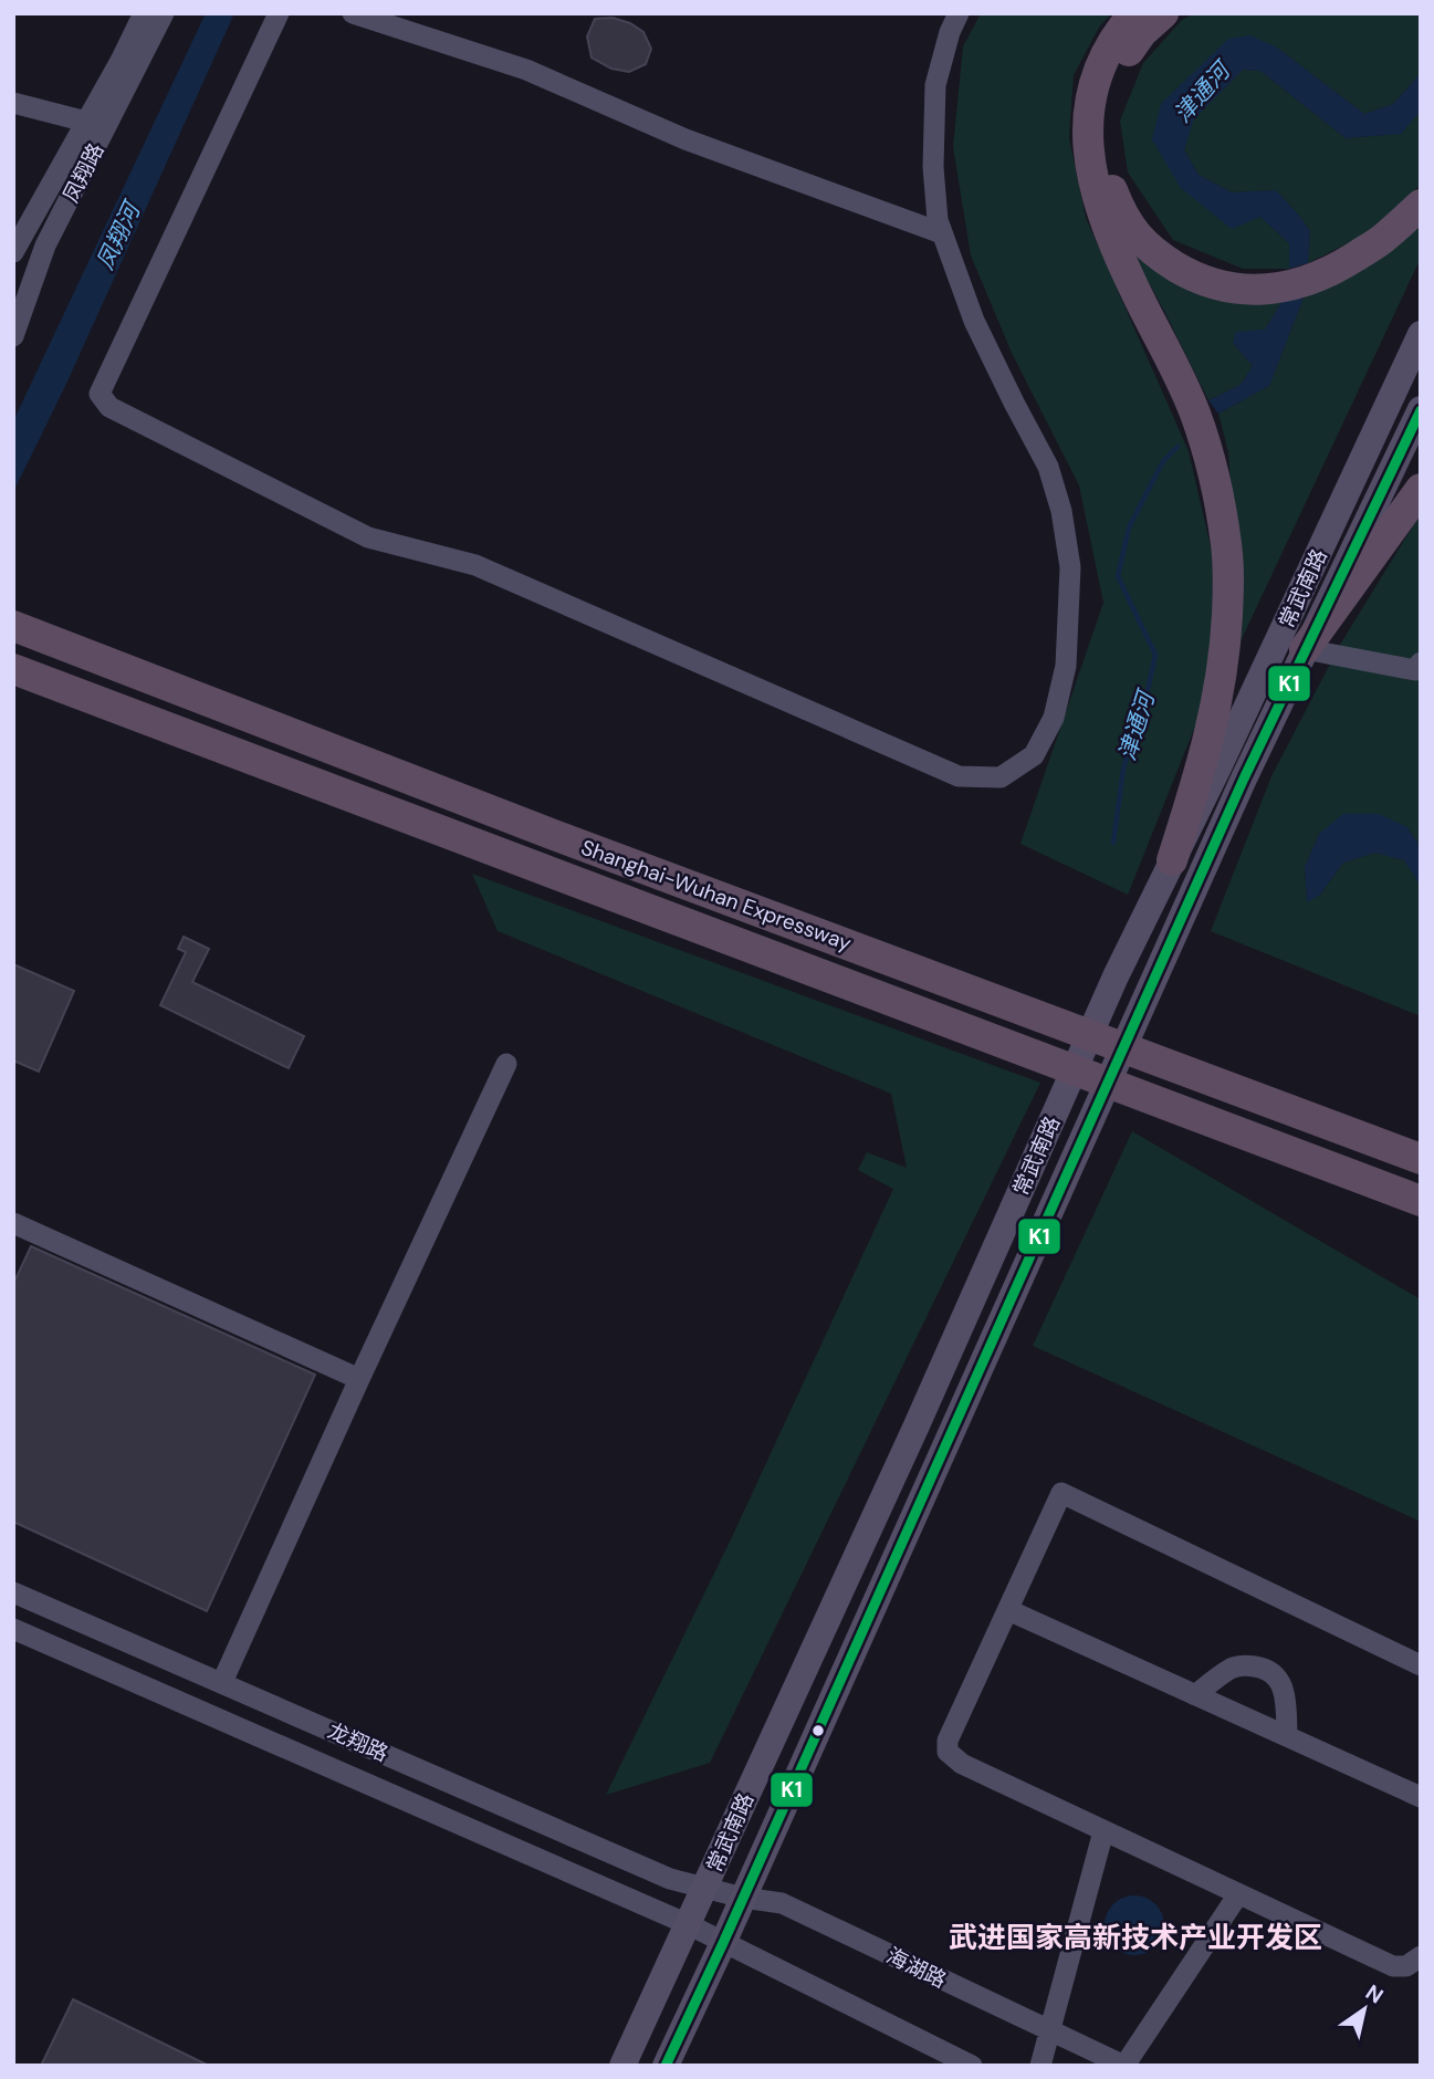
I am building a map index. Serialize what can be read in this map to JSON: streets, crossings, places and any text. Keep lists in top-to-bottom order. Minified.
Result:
{"streets":{"highway":["Shanghai-Wuhan Expressway"],"main road":["常武南路"],"street":["凤翔路","龙翔路","海湖路"]},"crossings":[["常武南路","龙翔路"],["常武南路","海湖路"],["龙翔路","海湖路"]],"districts":["武进国家高新技术产业开发区"],"water":["津通河","凤翔河"],"lines":["transit line K1"],"north":"top right"}
